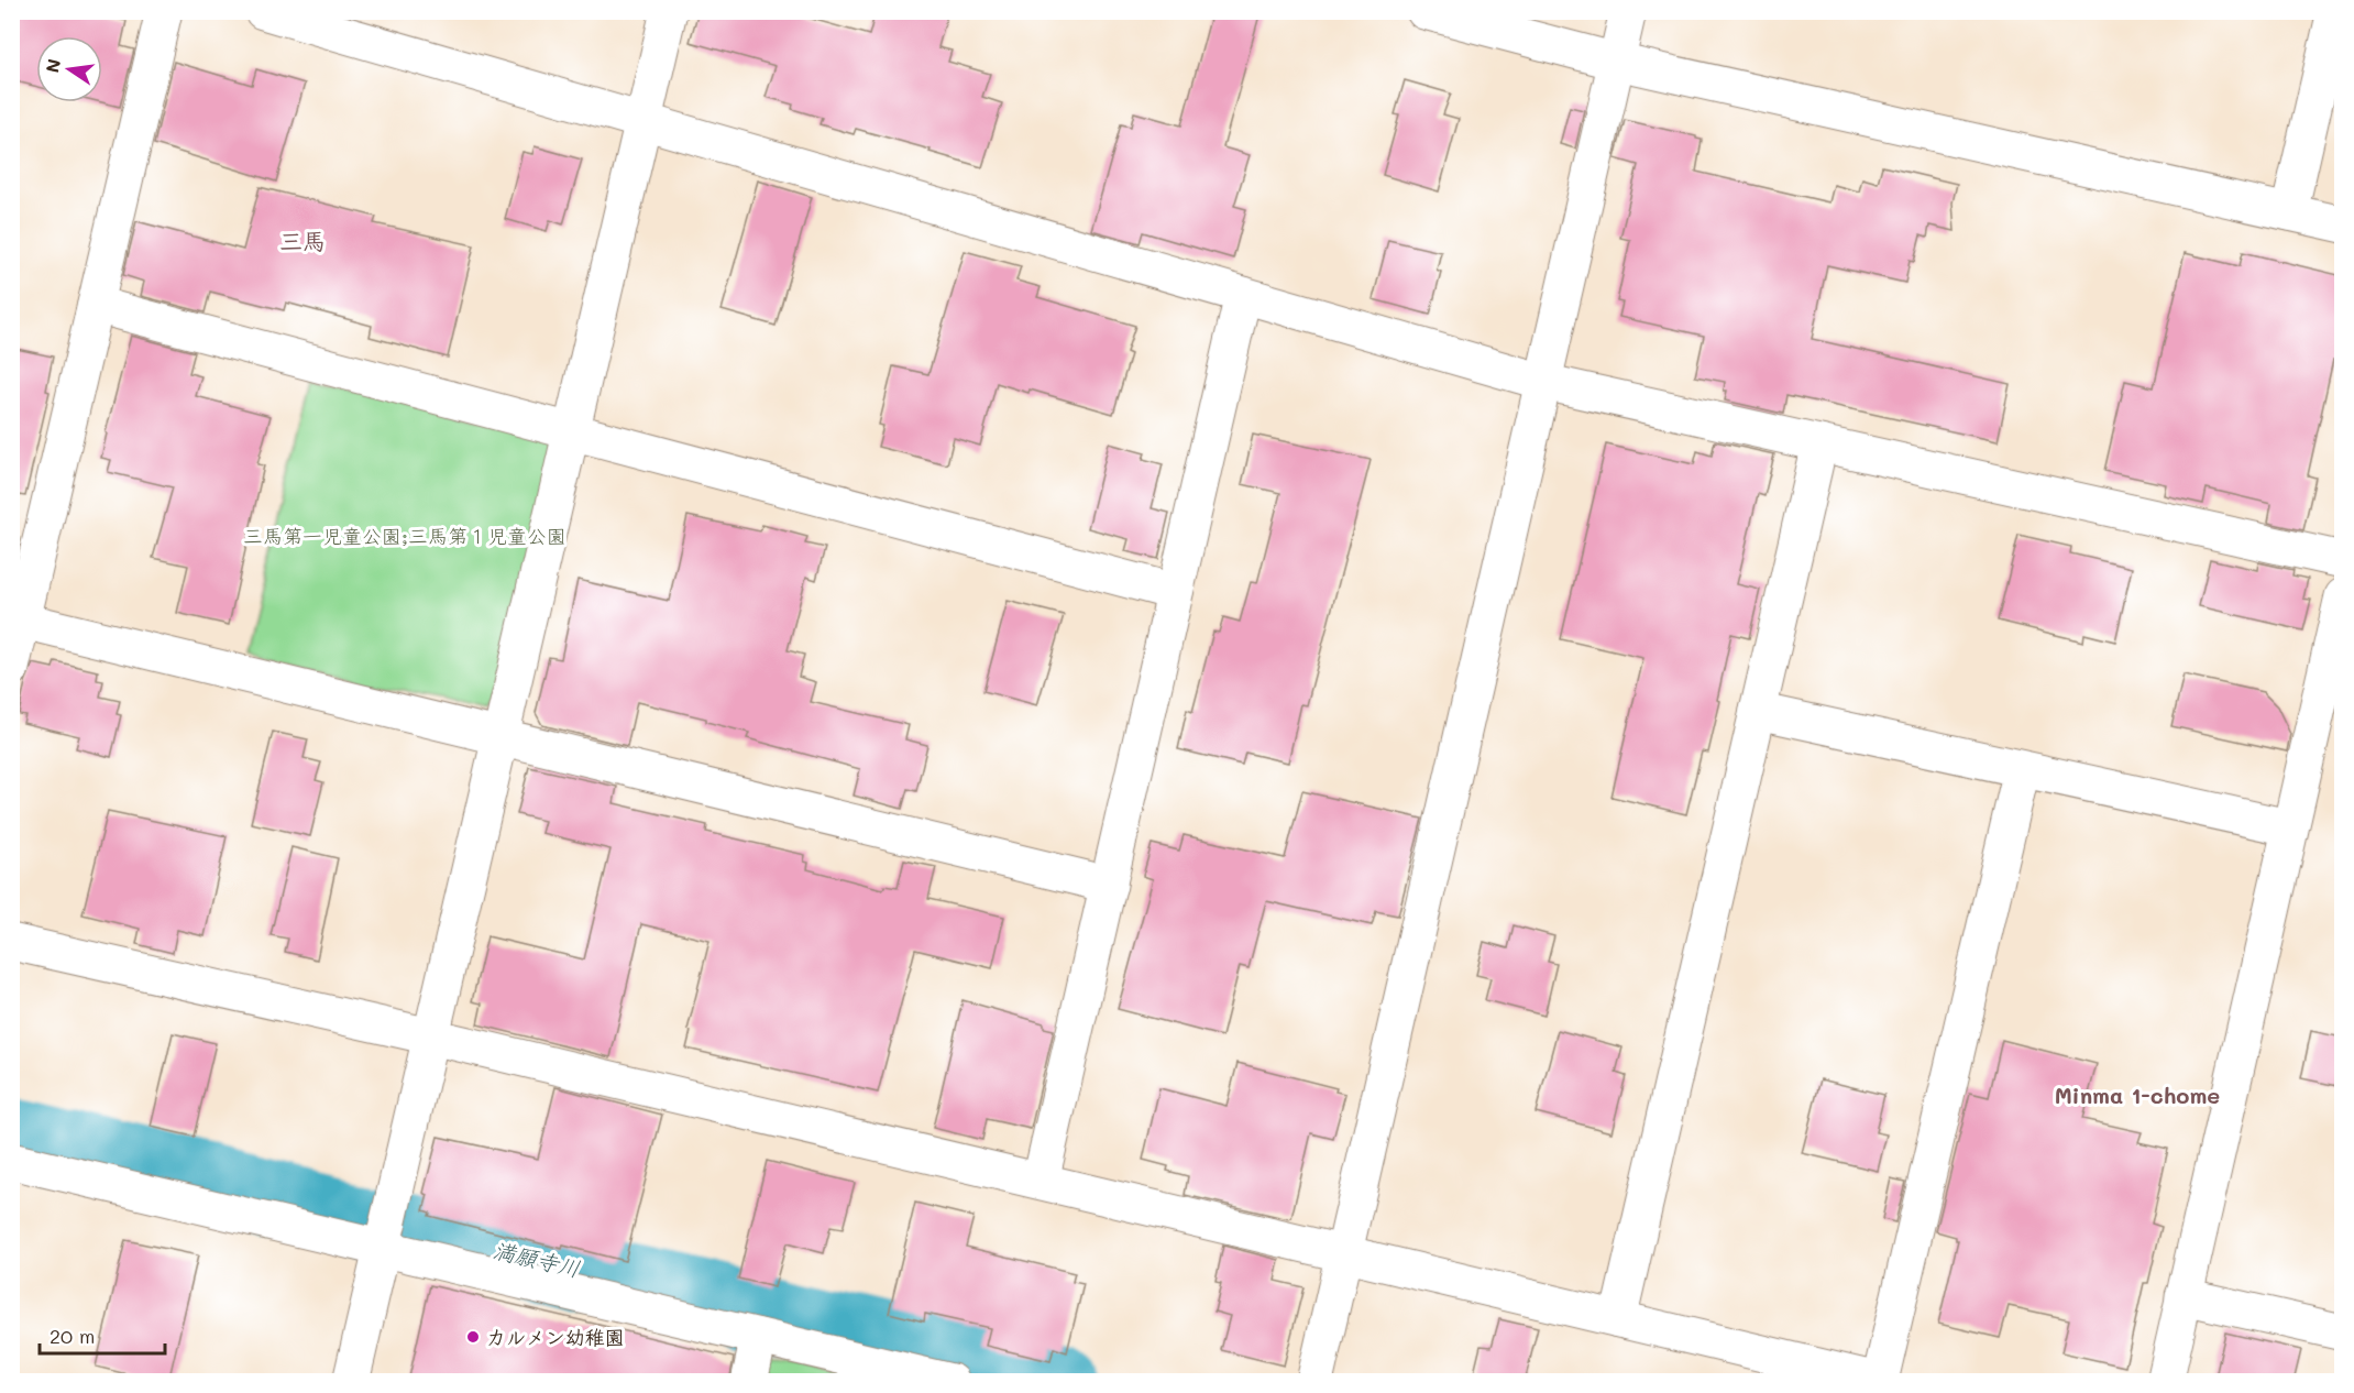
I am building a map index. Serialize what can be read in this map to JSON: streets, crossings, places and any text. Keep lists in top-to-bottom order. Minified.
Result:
{"districts":["三馬","Minma 1-chome"],"water":["満願寺川"],"parks":["三馬第一児童公園;三馬第１児童公園"],"places":["カルメン幼稚園"],"scale_bar":"20 m","north":"left"}
